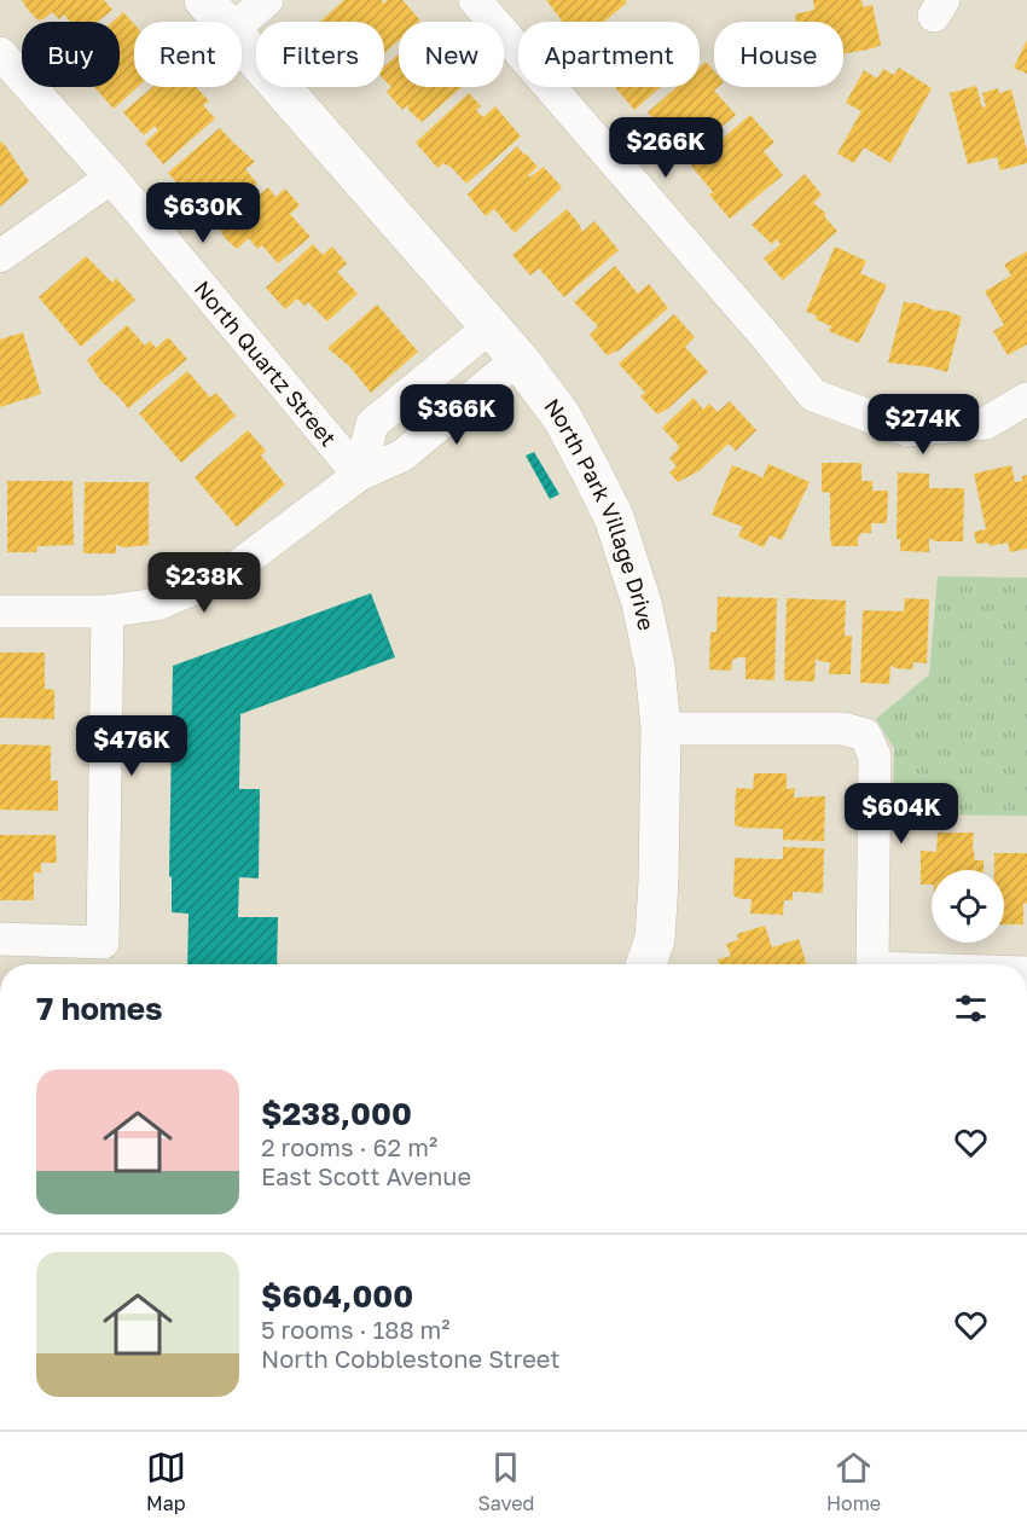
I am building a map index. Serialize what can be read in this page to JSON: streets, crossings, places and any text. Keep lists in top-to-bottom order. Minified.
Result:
{"streets":{"street":["North Quartz Street","North Park Village Drive"]},"page":{"chip":["Buy","Rent","Filters","New","Apartment","House"],"price":["$266K","$630K","$366K","$274K","$238K","$476K","$604K"],"heading":"7 homes","list":[{"name":"$238,000","note":"2 rooms · 62 m² · East Scott Avenue"},{"name":"$604,000","note":"5 rooms · 188 m² · North Cobblestone Street"}],"tabs":["Map","Saved","Home"]}}
